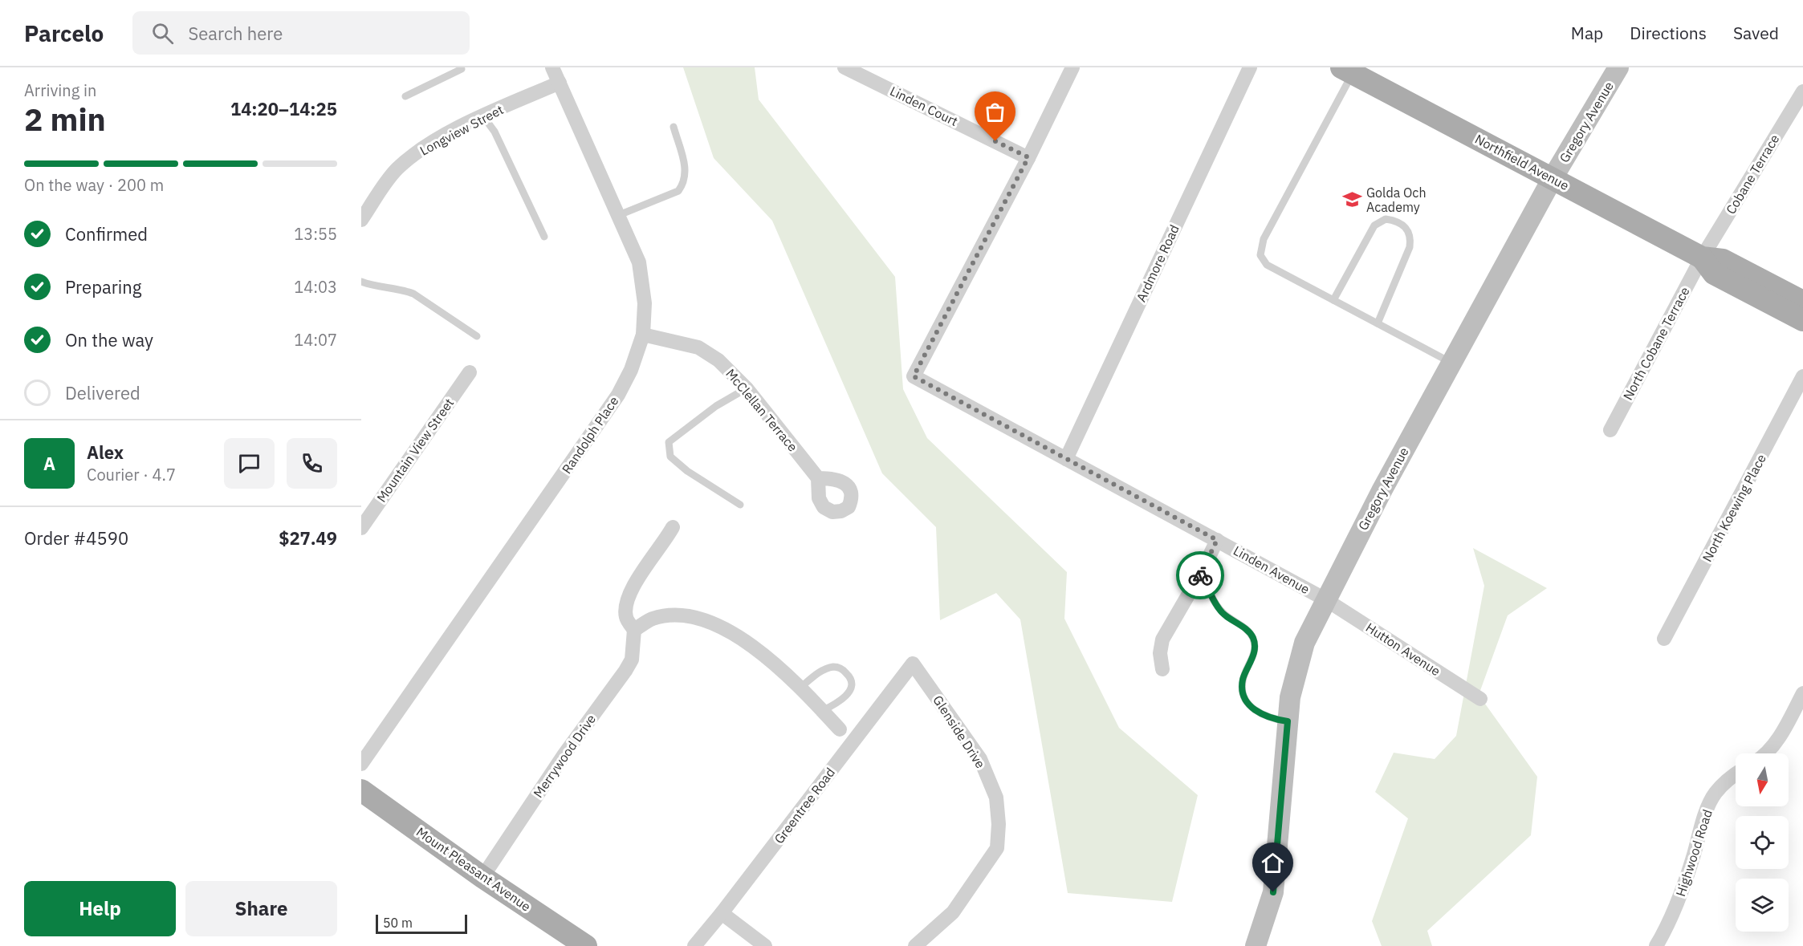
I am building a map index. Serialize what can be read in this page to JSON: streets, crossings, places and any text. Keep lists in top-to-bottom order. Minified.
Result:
{"streets":{"main road":["Gregory Avenue","Northfield Avenue","Mount Pleasant Avenue"],"street":["Linden Court","Longview Street","Cobane Terrace","Ardmore Road","North Cobane Terrace","McClellan Terrace","Randolph Place","Mountain View Street","North Koewing Place","Linden Avenue","Hutton Avenue","Glenside Drive","Merrywood Drive","Greentree Road","Highwood Road"]},"crossings":[["Linden Court","Linden Avenue"],["Gregory Avenue","Northfield Avenue"],["Gregory Avenue","Linden Avenue"],["Gregory Avenue","Hutton Avenue"],["Longview Street","Randolph Place"],["Northfield Avenue","Cobane Terrace"],["Northfield Avenue","North Cobane Terrace"],["Cobane Terrace","North Cobane Terrace"],["Ardmore Road","Linden Avenue"],["McClellan Terrace","Randolph Place"],["Linden Avenue","Hutton Avenue"],["Glenside Drive","Greentree Road"],["Merrywood Drive","Mount Pleasant Avenue"]],"places":{"school or university":["Golda Och Academy"]},"scale_bar":"50 m","north":"bottom","page":{"header":"Parcelo","search":"Search here","nav":["Map","Directions","Saved"],"heading":["2 min","Arriving in","14:20–14:25"],"panel":["Alex","Courier · 4.7","Order #4590","$27.49"],"bar":"On the way · 200 m","list":[["Confirmed","13:55"],["Preparing","14:03"],["On the way","14:07"],"Delivered"],"round":"A","buttons":["Help","Share"],"scale":"50 m"}}
